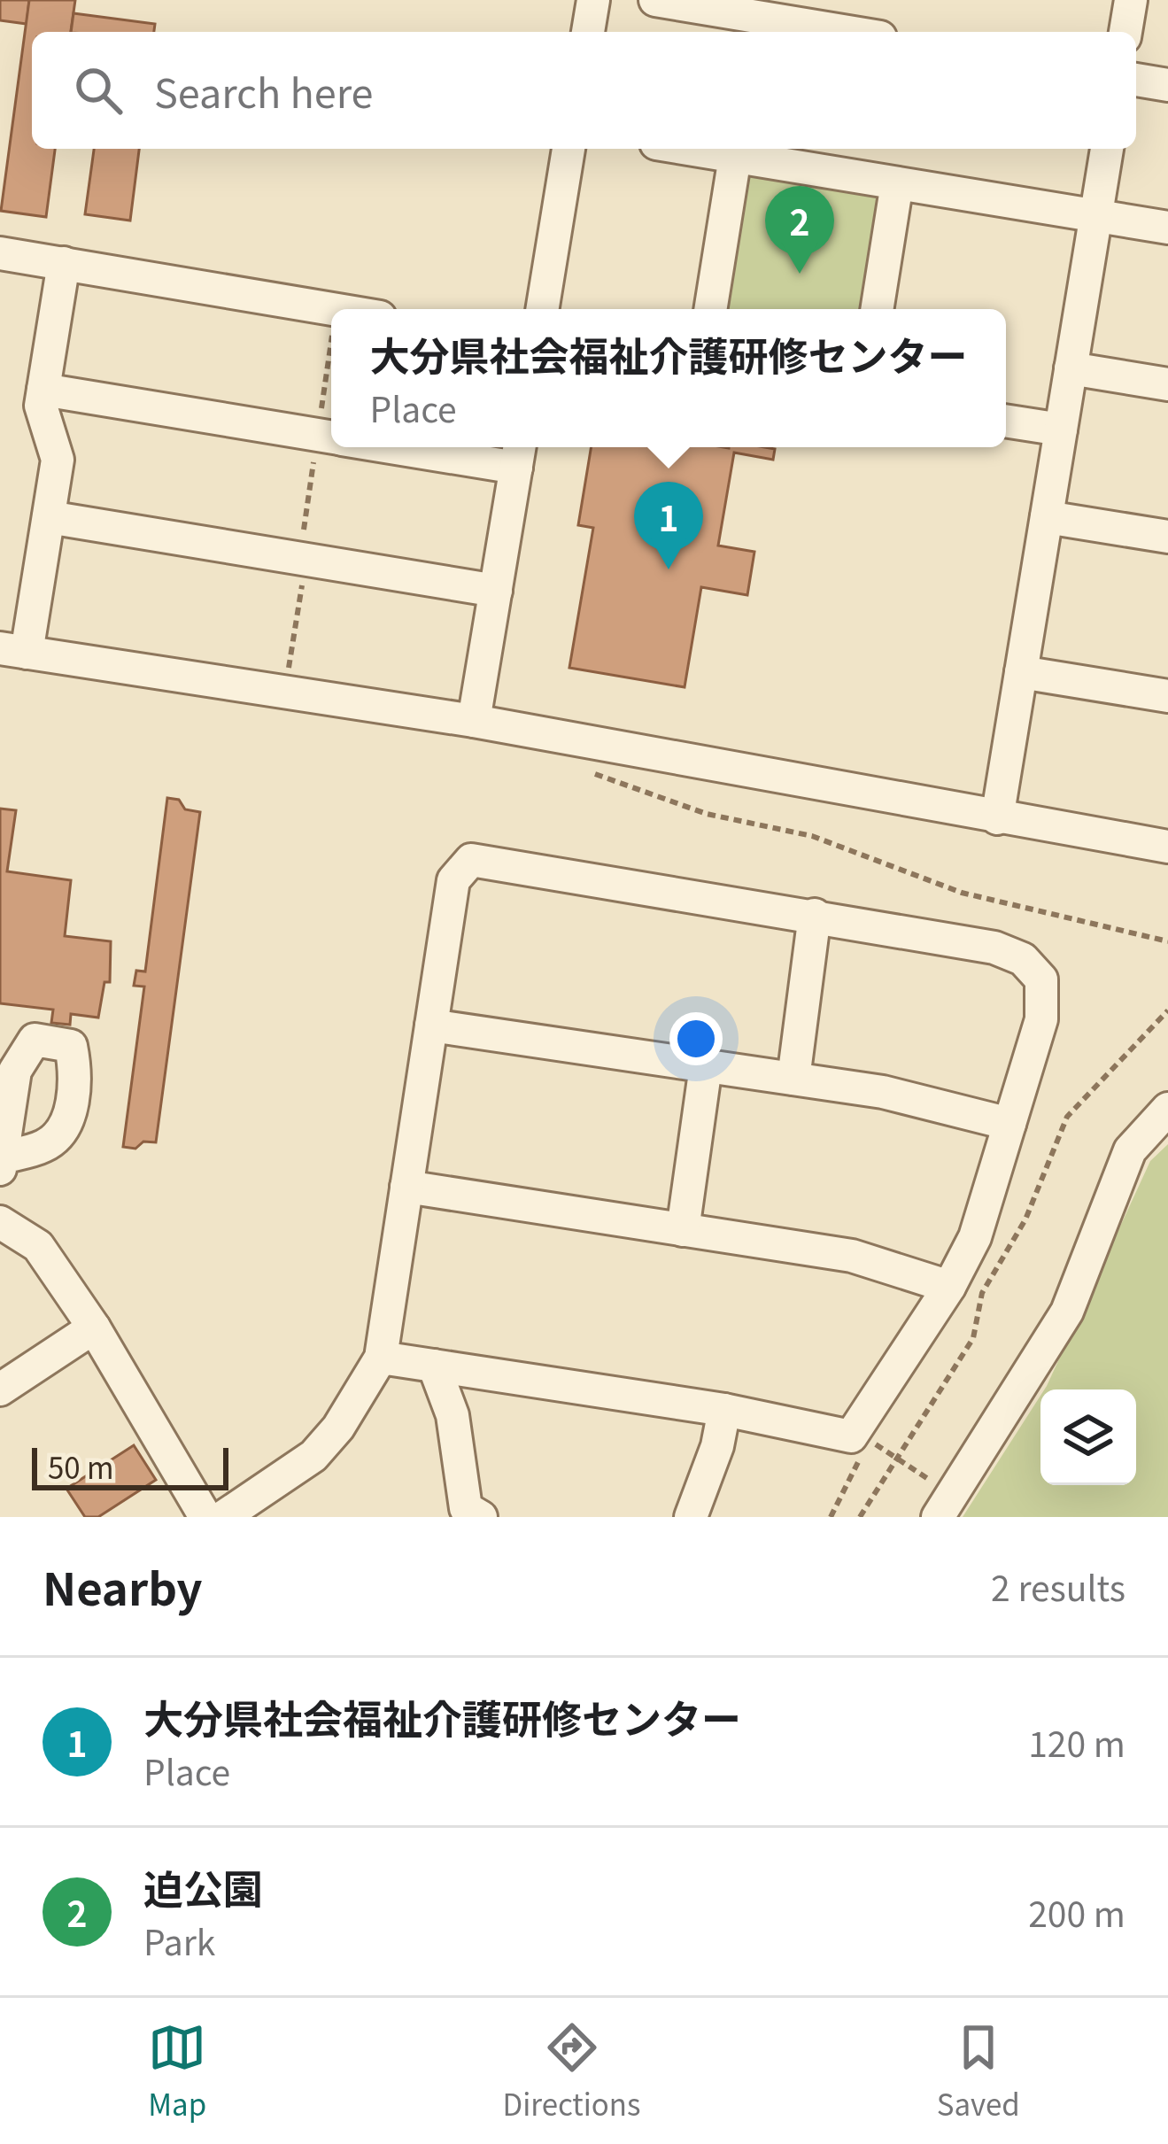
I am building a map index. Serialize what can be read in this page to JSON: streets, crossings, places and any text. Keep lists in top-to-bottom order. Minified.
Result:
{"scale_bar":"50 m","page":{"search":"Search here","pins":["2","1"],"popup":["大分県社会福祉介護研修センター","Place"],"scale":"50 m","heading":["Nearby","2 results"],"list":[{"mark":"1","name":"大分県社会福祉介護研修センター","note":"Place","value":"120 m"},{"mark":"2","name":"迫公園","note":"Park","value":"200 m"}],"nav":["Map","Directions","Saved"]}}
